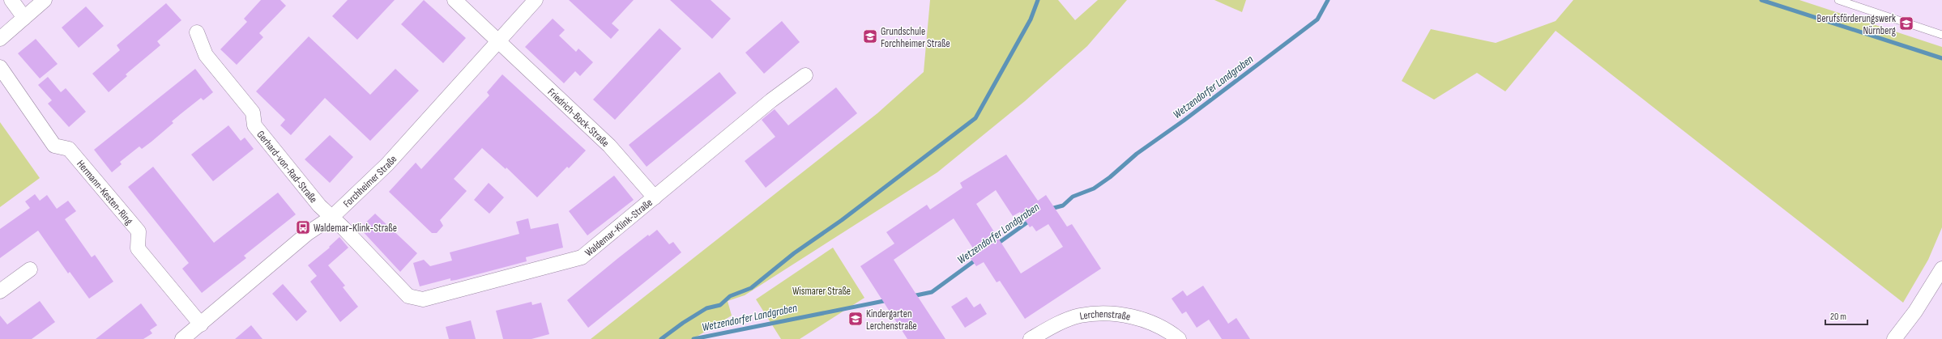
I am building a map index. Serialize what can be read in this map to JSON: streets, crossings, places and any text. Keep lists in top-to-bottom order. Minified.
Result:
{"streets":{"street":["Friedrich-Bock-Straße","Gerhard-von-Rad-Straße","Forchheimer Straße","Hermann-Kesten-Ring","Waldemar-Klink-Straße","Lerchenstraße"]},"crossings":[["Friedrich-Bock-Straße","Forchheimer Straße"],["Friedrich-Bock-Straße","Waldemar-Klink-Straße"],["Gerhard-von-Rad-Straße","Forchheimer Straße"],["Gerhard-von-Rad-Straße","Waldemar-Klink-Straße"],["Forchheimer Straße","Hermann-Kesten-Ring"],["Forchheimer Straße","Waldemar-Klink-Straße"]],"water":["Wetzendorfer Landgraben"],"parks":["Wismarer Straße"],"places":{"school or university":["Berufsförderungswerk Nürnberg","Grundschule Forchheimer Straße","Kindergarten Lerchenstraße"],"bus stop":["Waldemar-Klink-Straße"]},"scale_bar":"20 m"}
